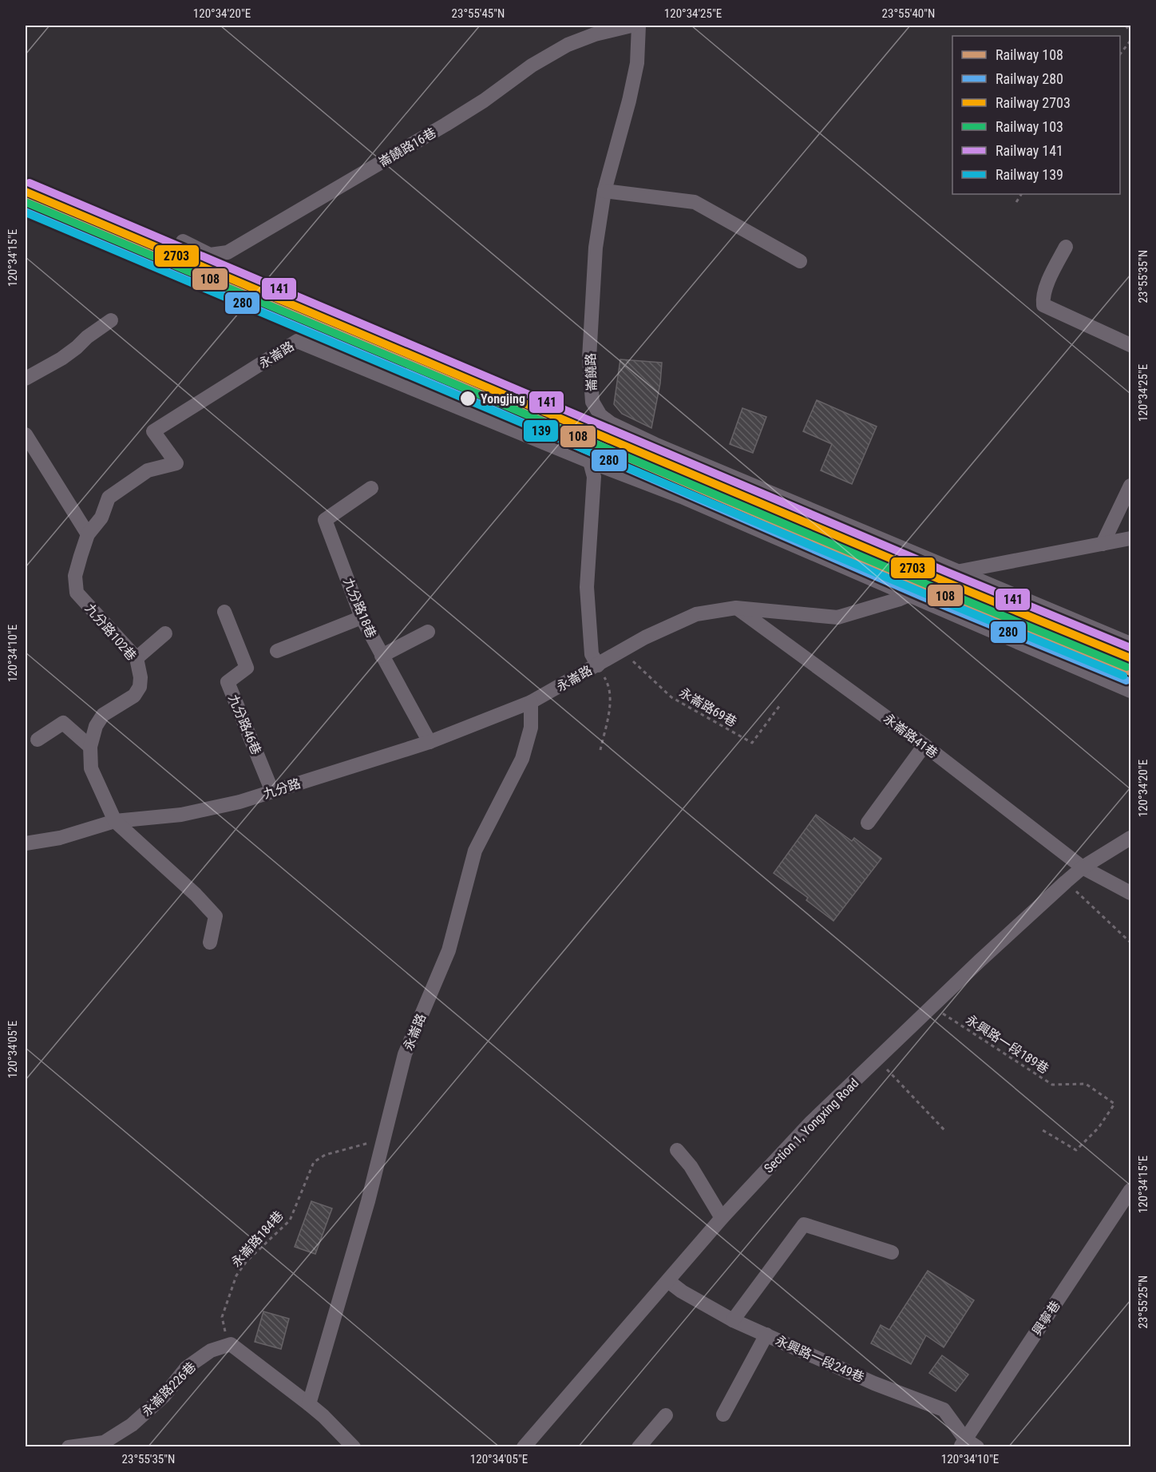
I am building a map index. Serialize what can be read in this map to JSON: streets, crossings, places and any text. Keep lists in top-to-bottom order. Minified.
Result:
{"streets":{"street":["崙饒路16巷","永崙路","崙饒路","九分路18巷","九分路102巷","九分路46巷","永崙路41巷","九分路","Section 1, Yongxing Road","興寧巷","永興路一段249巷","永崙路226巷"],"path":["永崙路69巷","永興路一段189巷","永崙路184巷"]},"crossings":[["永崙路","九分路102巷"],["永崙路","九分路"],["永崙路","永崙路184巷"],["九分路18巷","九分路"],["九分路102巷","九分路"],["九分路46巷","九分路"],["永崙路41巷","Section 1, Yongxing Road"],["永興路一段189巷","Section 1, Yongxing Road"],["Section 1, Yongxing Road","永興路一段249巷"],["永崙路184巷","永崙路226巷"],["興寧巷","永興路一段249巷"]],"places":["Yongjing"],"lines":["rail line 141","rail line 2703","rail line 108","rail line 103","rail line 280","rail line 139"],"legend":["Railway 108","Railway 280","Railway 2703","Railway 103","Railway 141","Railway 139"],"coordinates":["120°34'20\"E","23°55'45\"N","120°34'25\"E","23°55'40\"N","120°34'15\"E","23°55'35\"N","120°34'10\"E","120°34'05\"E","23°55'25\"N"]}
